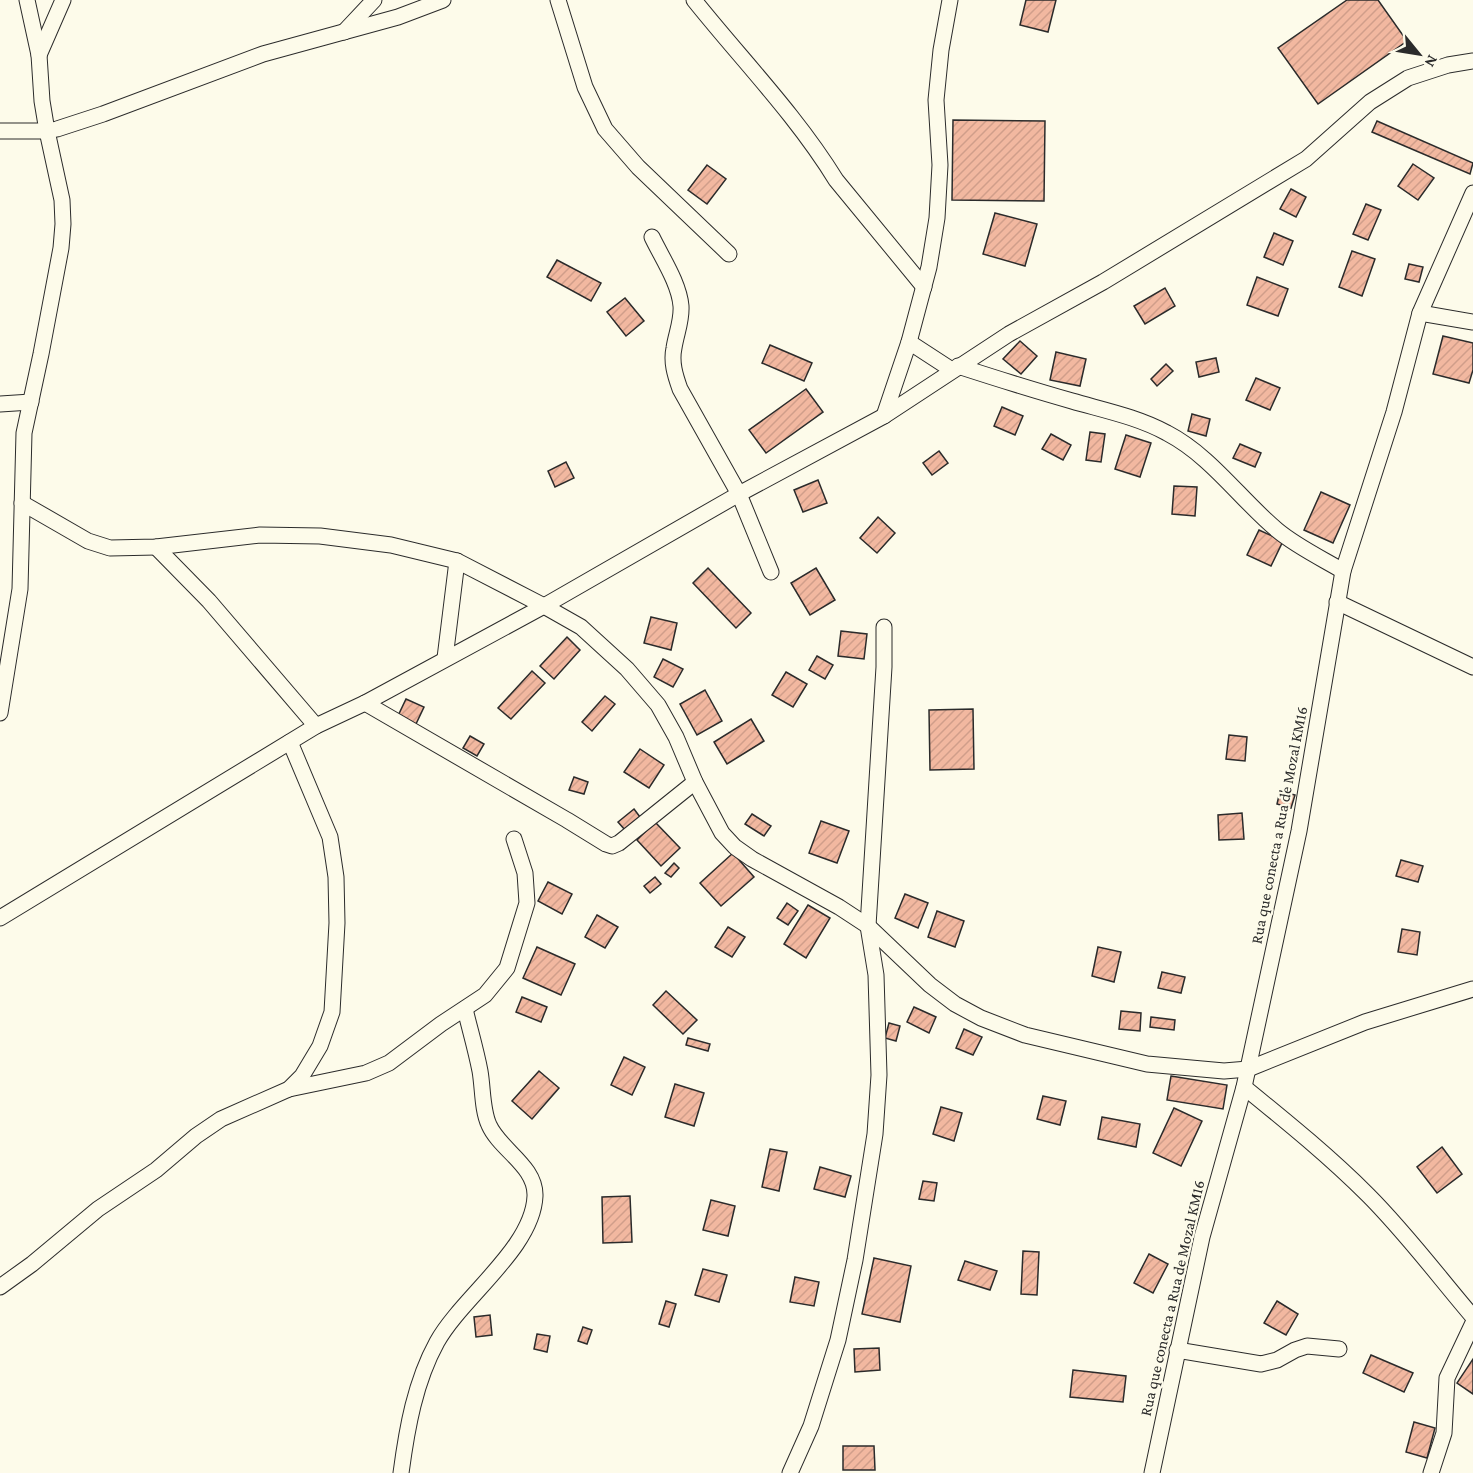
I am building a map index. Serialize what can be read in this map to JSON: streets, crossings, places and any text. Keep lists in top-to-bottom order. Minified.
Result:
{"streets":{"street":["Rua que conecta a Rua de Mozal KM16"]},"north":"bottom right"}
